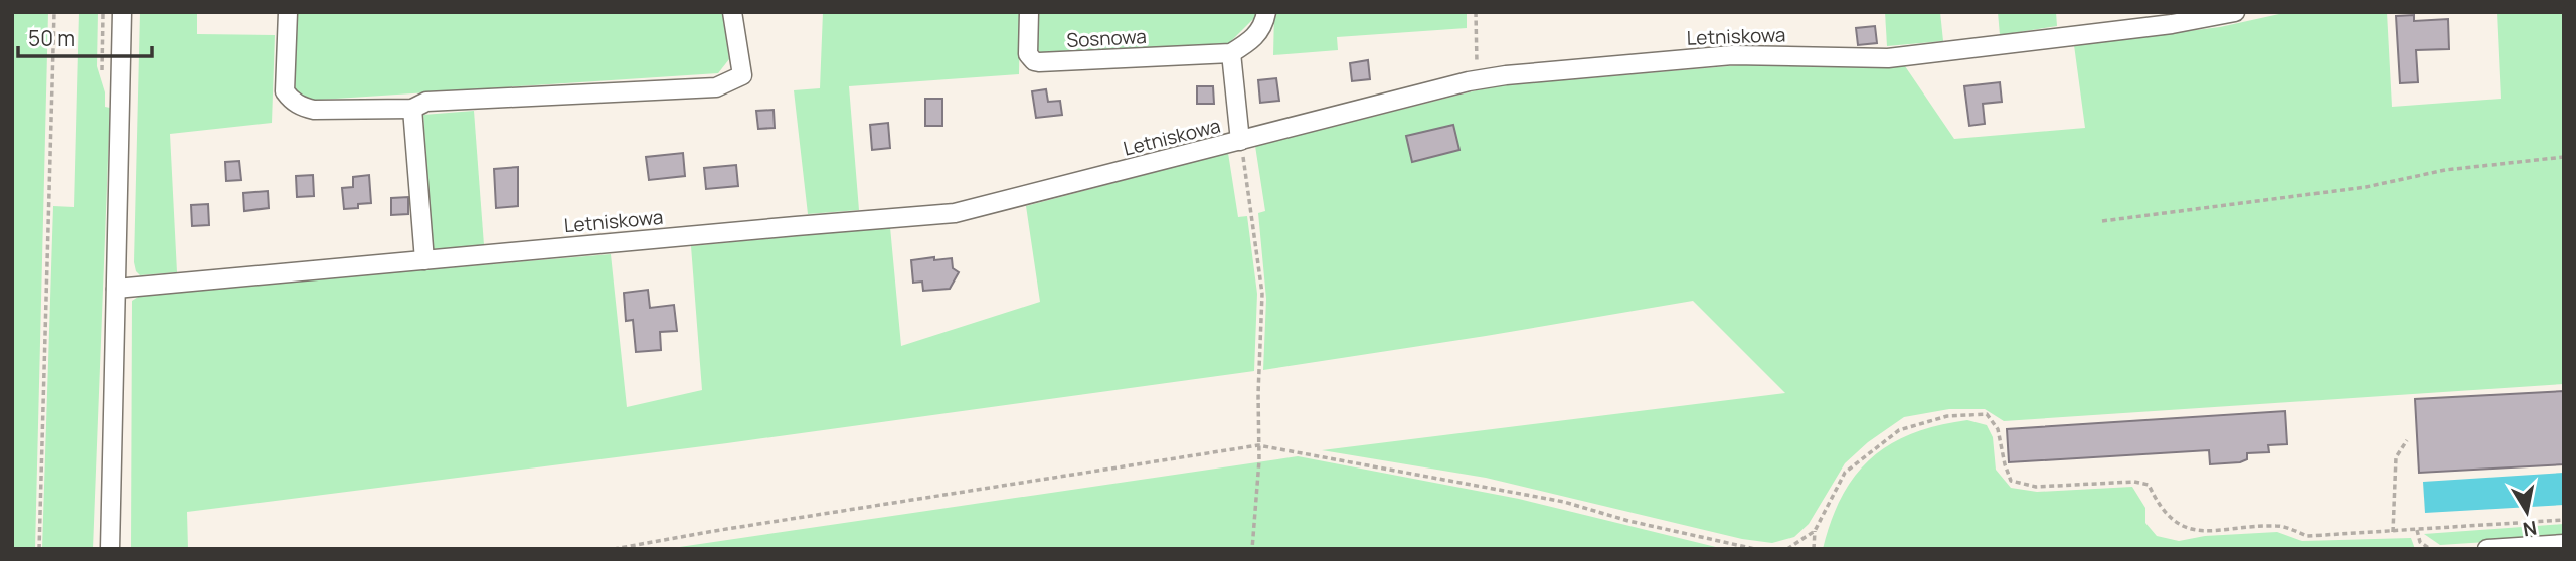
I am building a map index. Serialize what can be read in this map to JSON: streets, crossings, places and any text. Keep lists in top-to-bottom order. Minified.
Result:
{"streets":{"street":["Letniskowa","Sosnowa"]},"scale_bar":"50 m","north":"bottom"}
